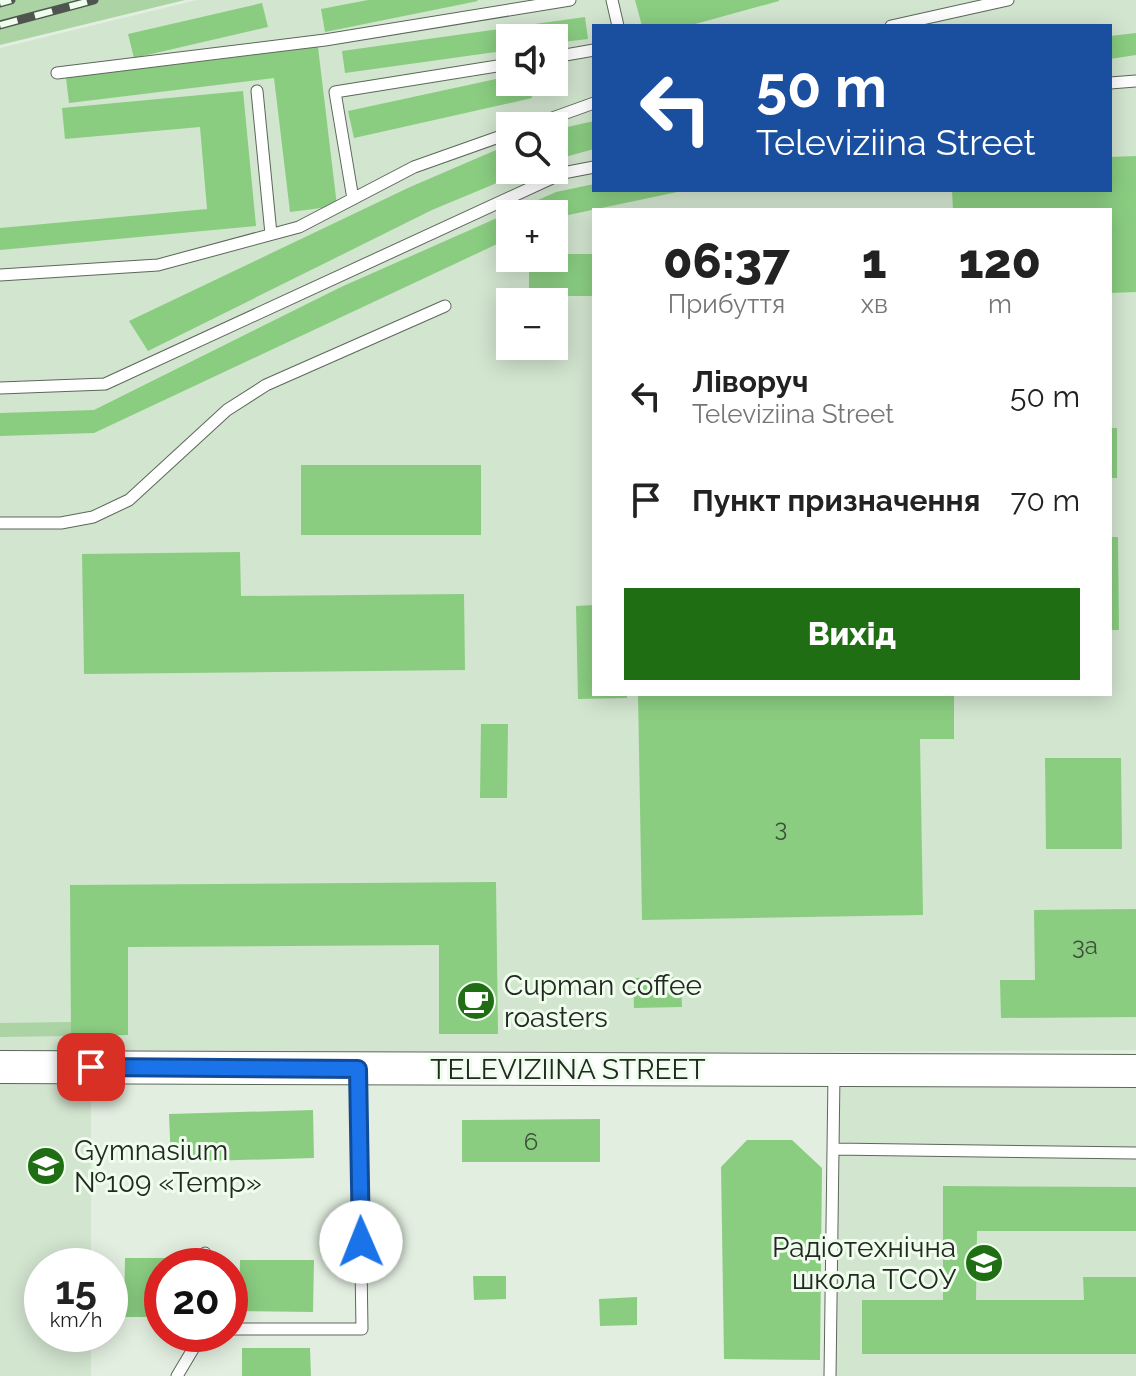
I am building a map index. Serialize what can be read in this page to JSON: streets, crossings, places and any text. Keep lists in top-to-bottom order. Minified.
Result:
{"streets":{"street":["TELEVIZIINA STREET"]},"places":{"cafe":["Cupman coffee roasters"],"school or university":["Gymnasium №109 «Temp»","Радіотехнічна школа ТСОУ"]},"house_numbers":["3","3а","6"],"page":{"map_buttons":["+","−"],"turn":["50 m","Televiziina Street"],"eta":["06:37","Прибуття","1","хв","120","m"],"list":[{"name":"Ліворуч","note":"Televiziina Street","value":"50 m"},{"name":"Пункт призначення","value":"70 m"}],"buttons":"Вихід","speed":"15 km/h","limit":"20"}}
